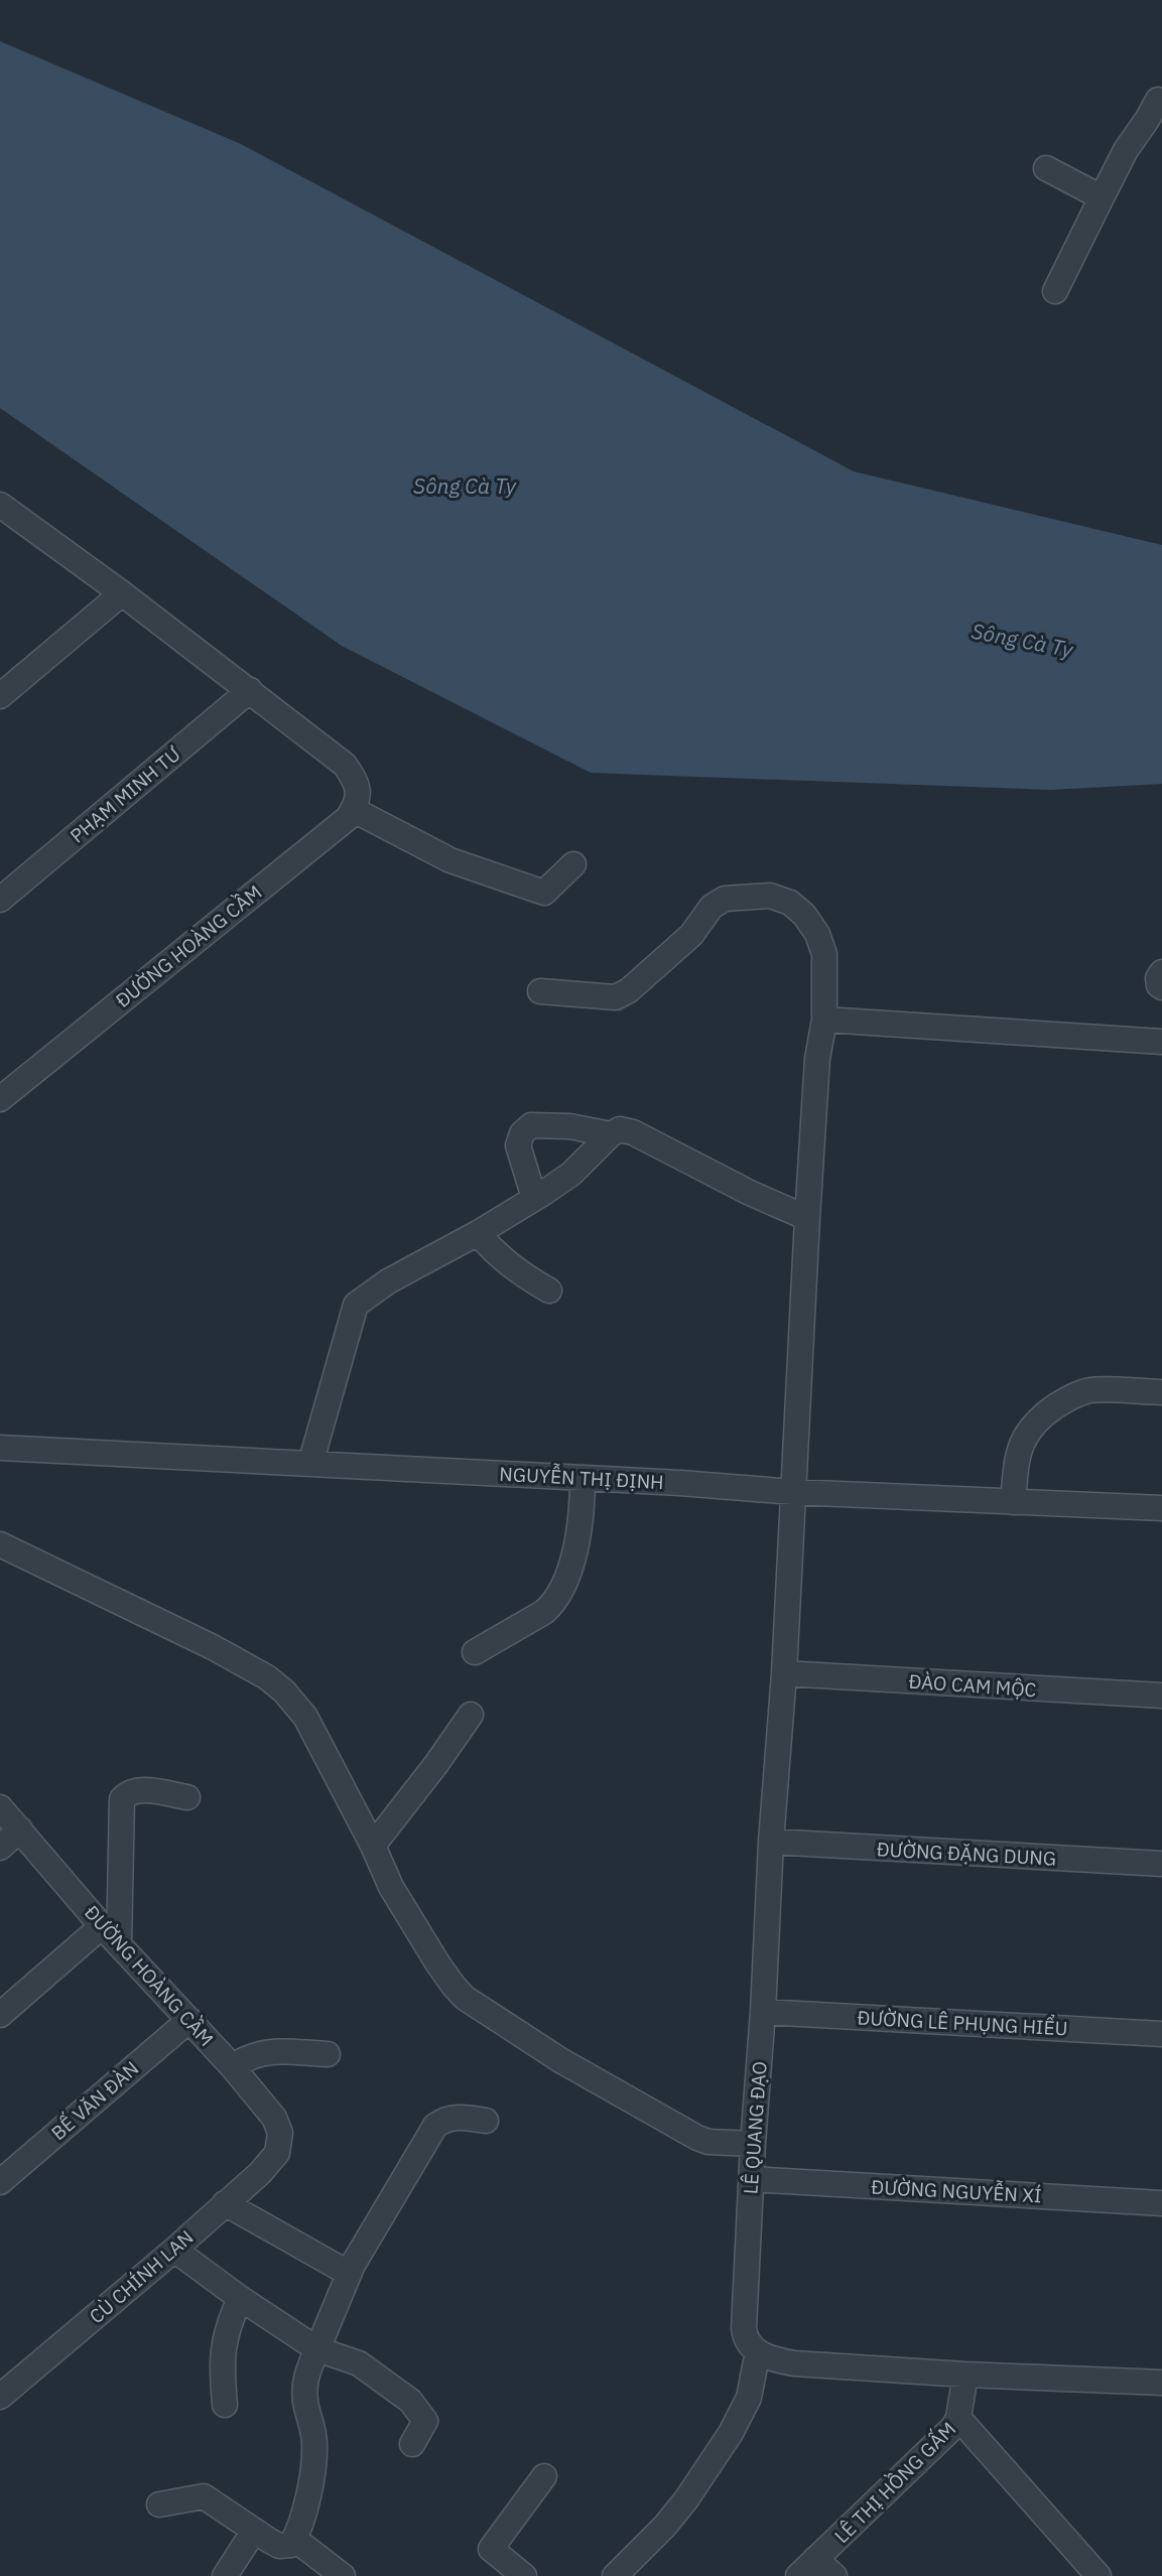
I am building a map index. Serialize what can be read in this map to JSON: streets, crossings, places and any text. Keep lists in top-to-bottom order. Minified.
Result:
{"streets":{"street":["PHẠM MINH TƯ","ĐƯỜNG HOÀNG CẦM","NGUYỄN THỊ ĐỊNH","ĐÀO CAM MỘC","ĐƯỜNG ĐẶNG DUNG","ĐƯỜNG LÊ PHỤNG HIỂU","BẾ VĂN ĐÀN","LÊ QUANG ĐẠO","ĐƯỜNG NGUYỄN XÍ","CÙ CHÍNH LAN","LÊ THỊ HỒNG GẤM"]},"crossings":[["ĐƯỜNG HOÀNG CẦM","BẾ VĂN ĐÀN"],["ĐƯỜNG HOÀNG CẦM","CÙ CHÍNH LAN"],["NGUYỄN THỊ ĐỊNH","LÊ QUANG ĐẠO"],["ĐÀO CAM MỘC","LÊ QUANG ĐẠO"],["ĐƯỜNG ĐẶNG DUNG","LÊ QUANG ĐẠO"],["ĐƯỜNG LÊ PHỤNG HIỂU","LÊ QUANG ĐẠO"],["LÊ QUANG ĐẠO","ĐƯỜNG NGUYỄN XÍ"]],"water":["Sông Cà Ty"]}
